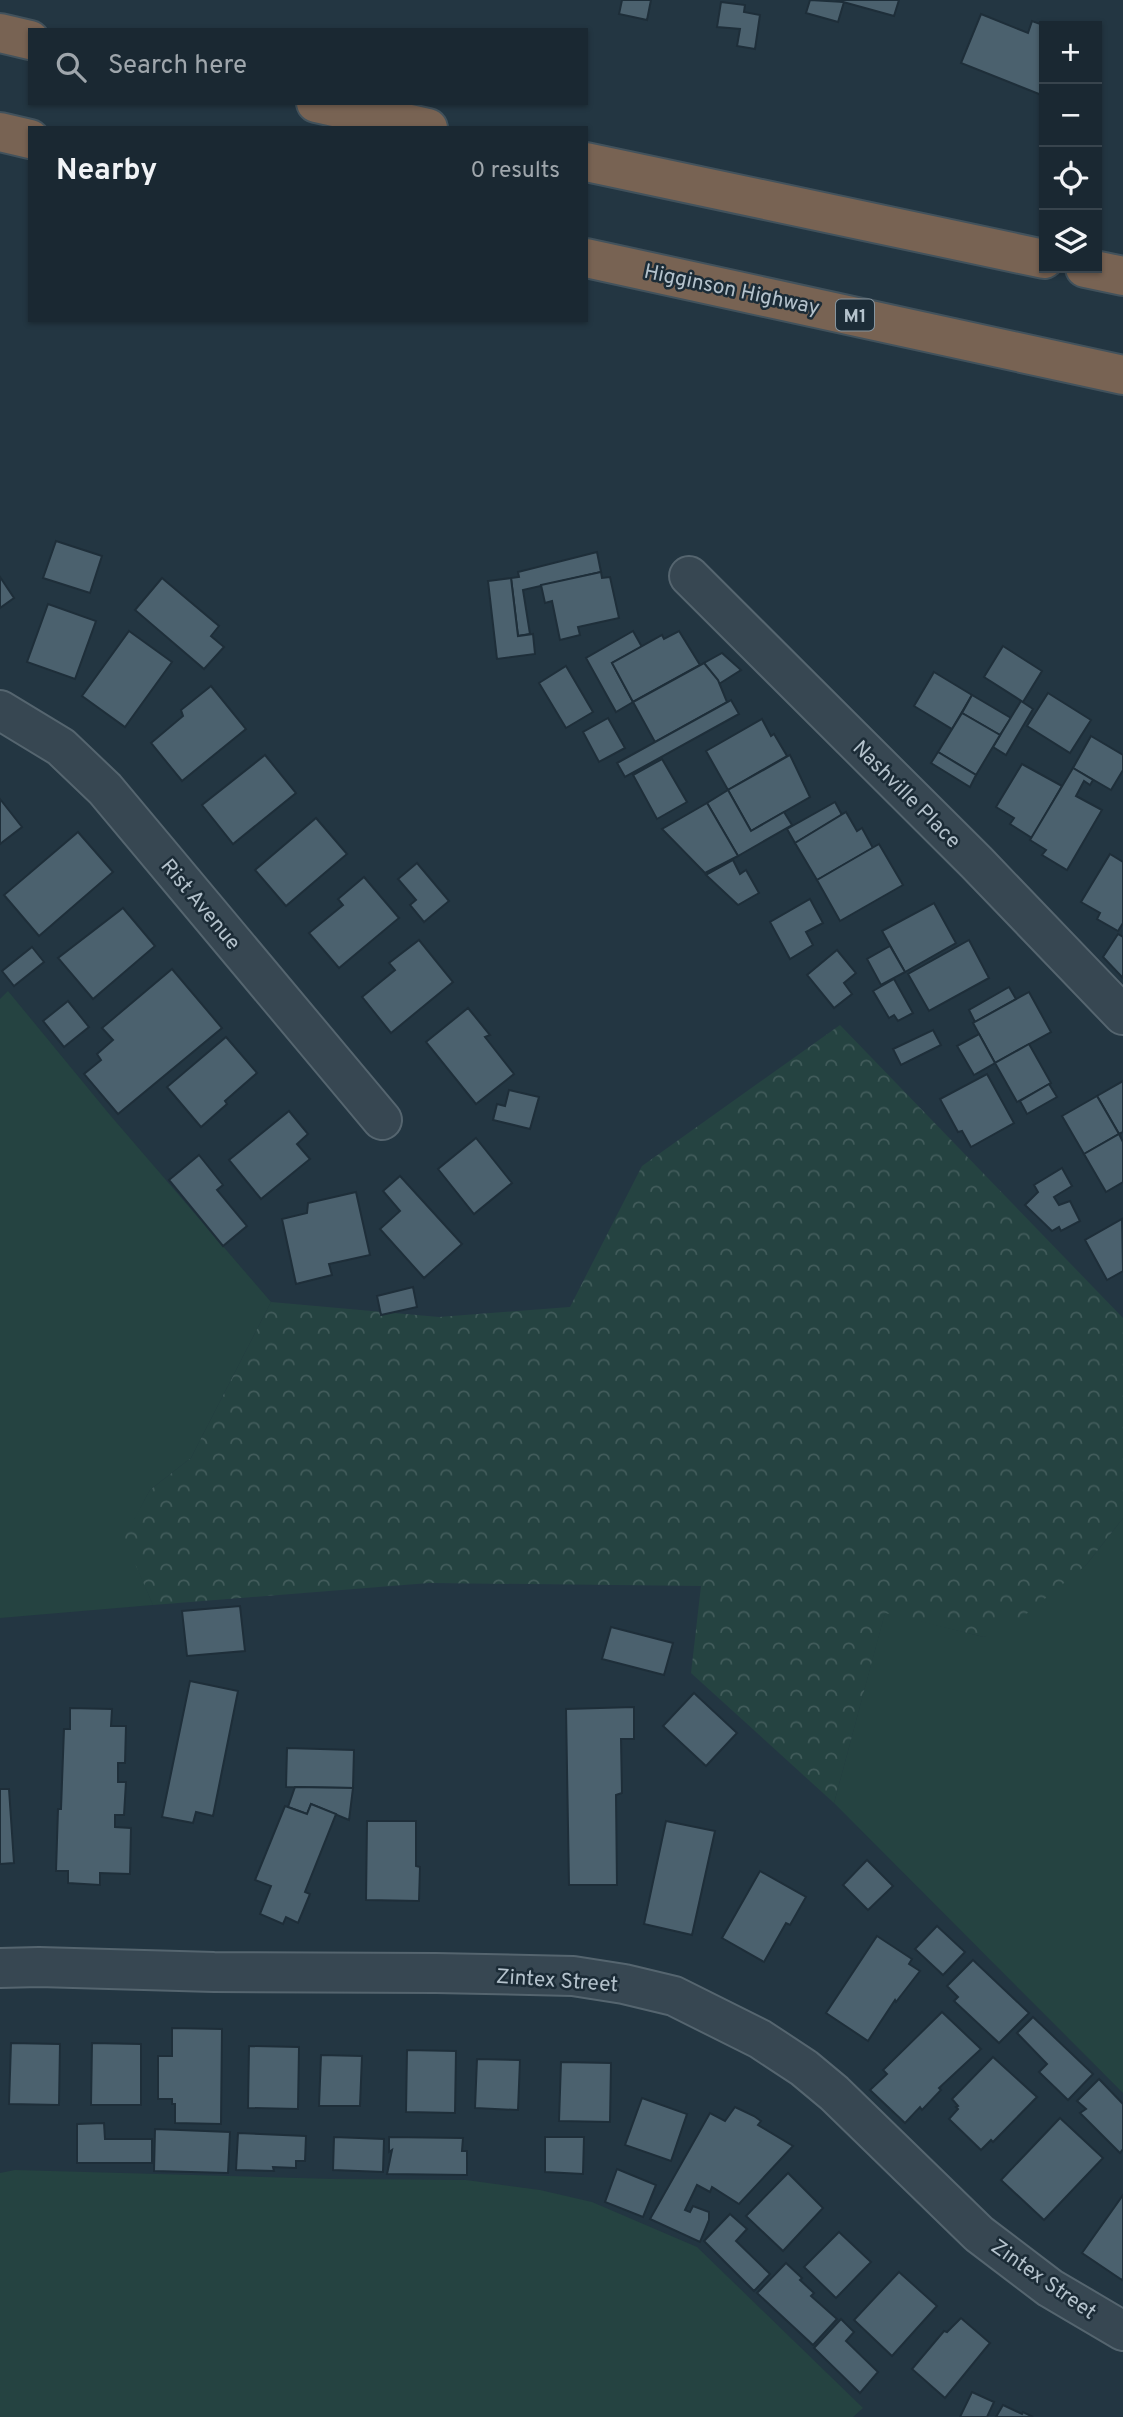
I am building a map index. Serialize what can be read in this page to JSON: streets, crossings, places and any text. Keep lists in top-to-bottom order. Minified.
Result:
{"streets":{"highway":["Higginson Highway","M1"],"street":["Nashville Place","Rist Avenue","Zintex Street"]},"page":{"map_buttons":["+","−"],"search":"Search here","heading":["Nearby","0 results"]}}
